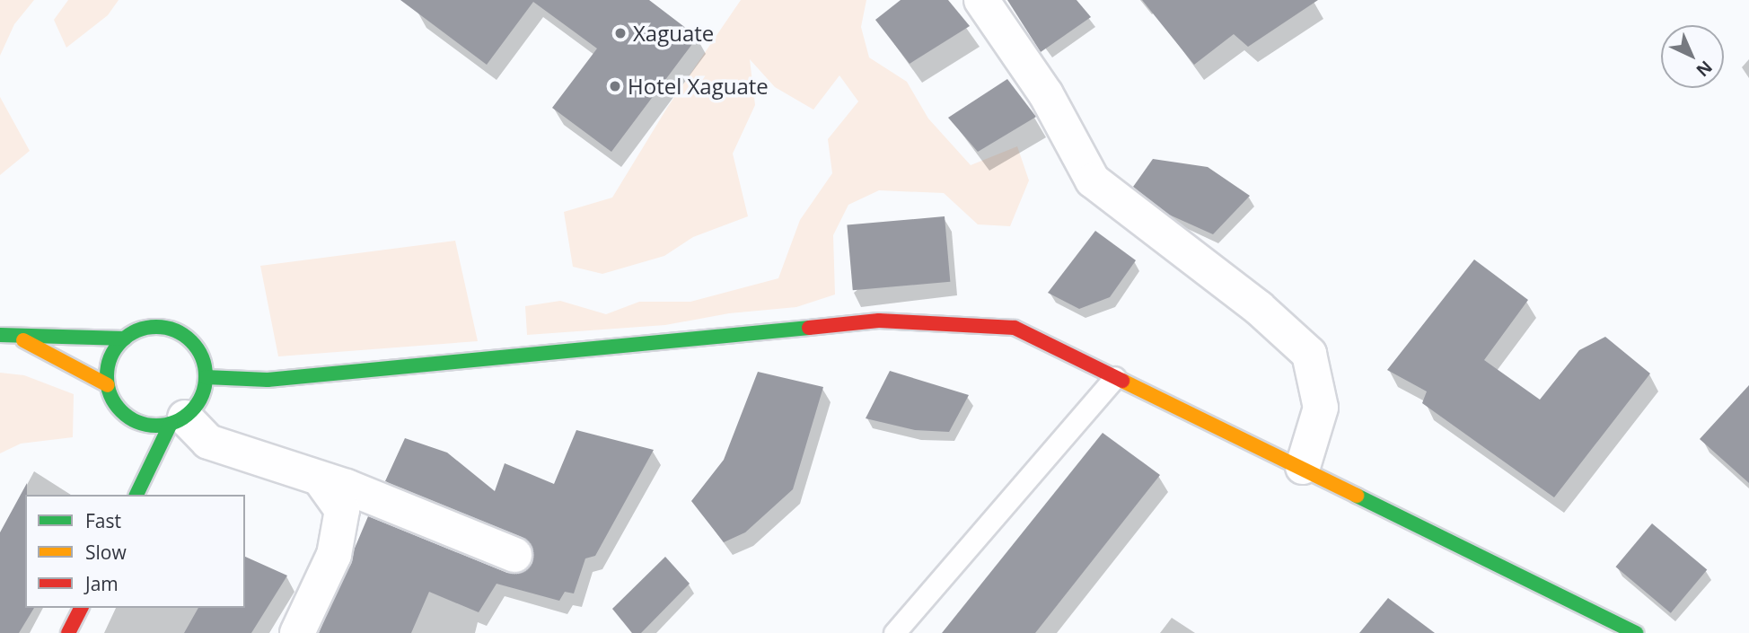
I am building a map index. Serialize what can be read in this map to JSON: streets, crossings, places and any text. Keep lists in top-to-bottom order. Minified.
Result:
{"places":["Xaguate","Hotel Xaguate"],"legend":["Fast","Slow","Jam"],"north":"bottom right"}
